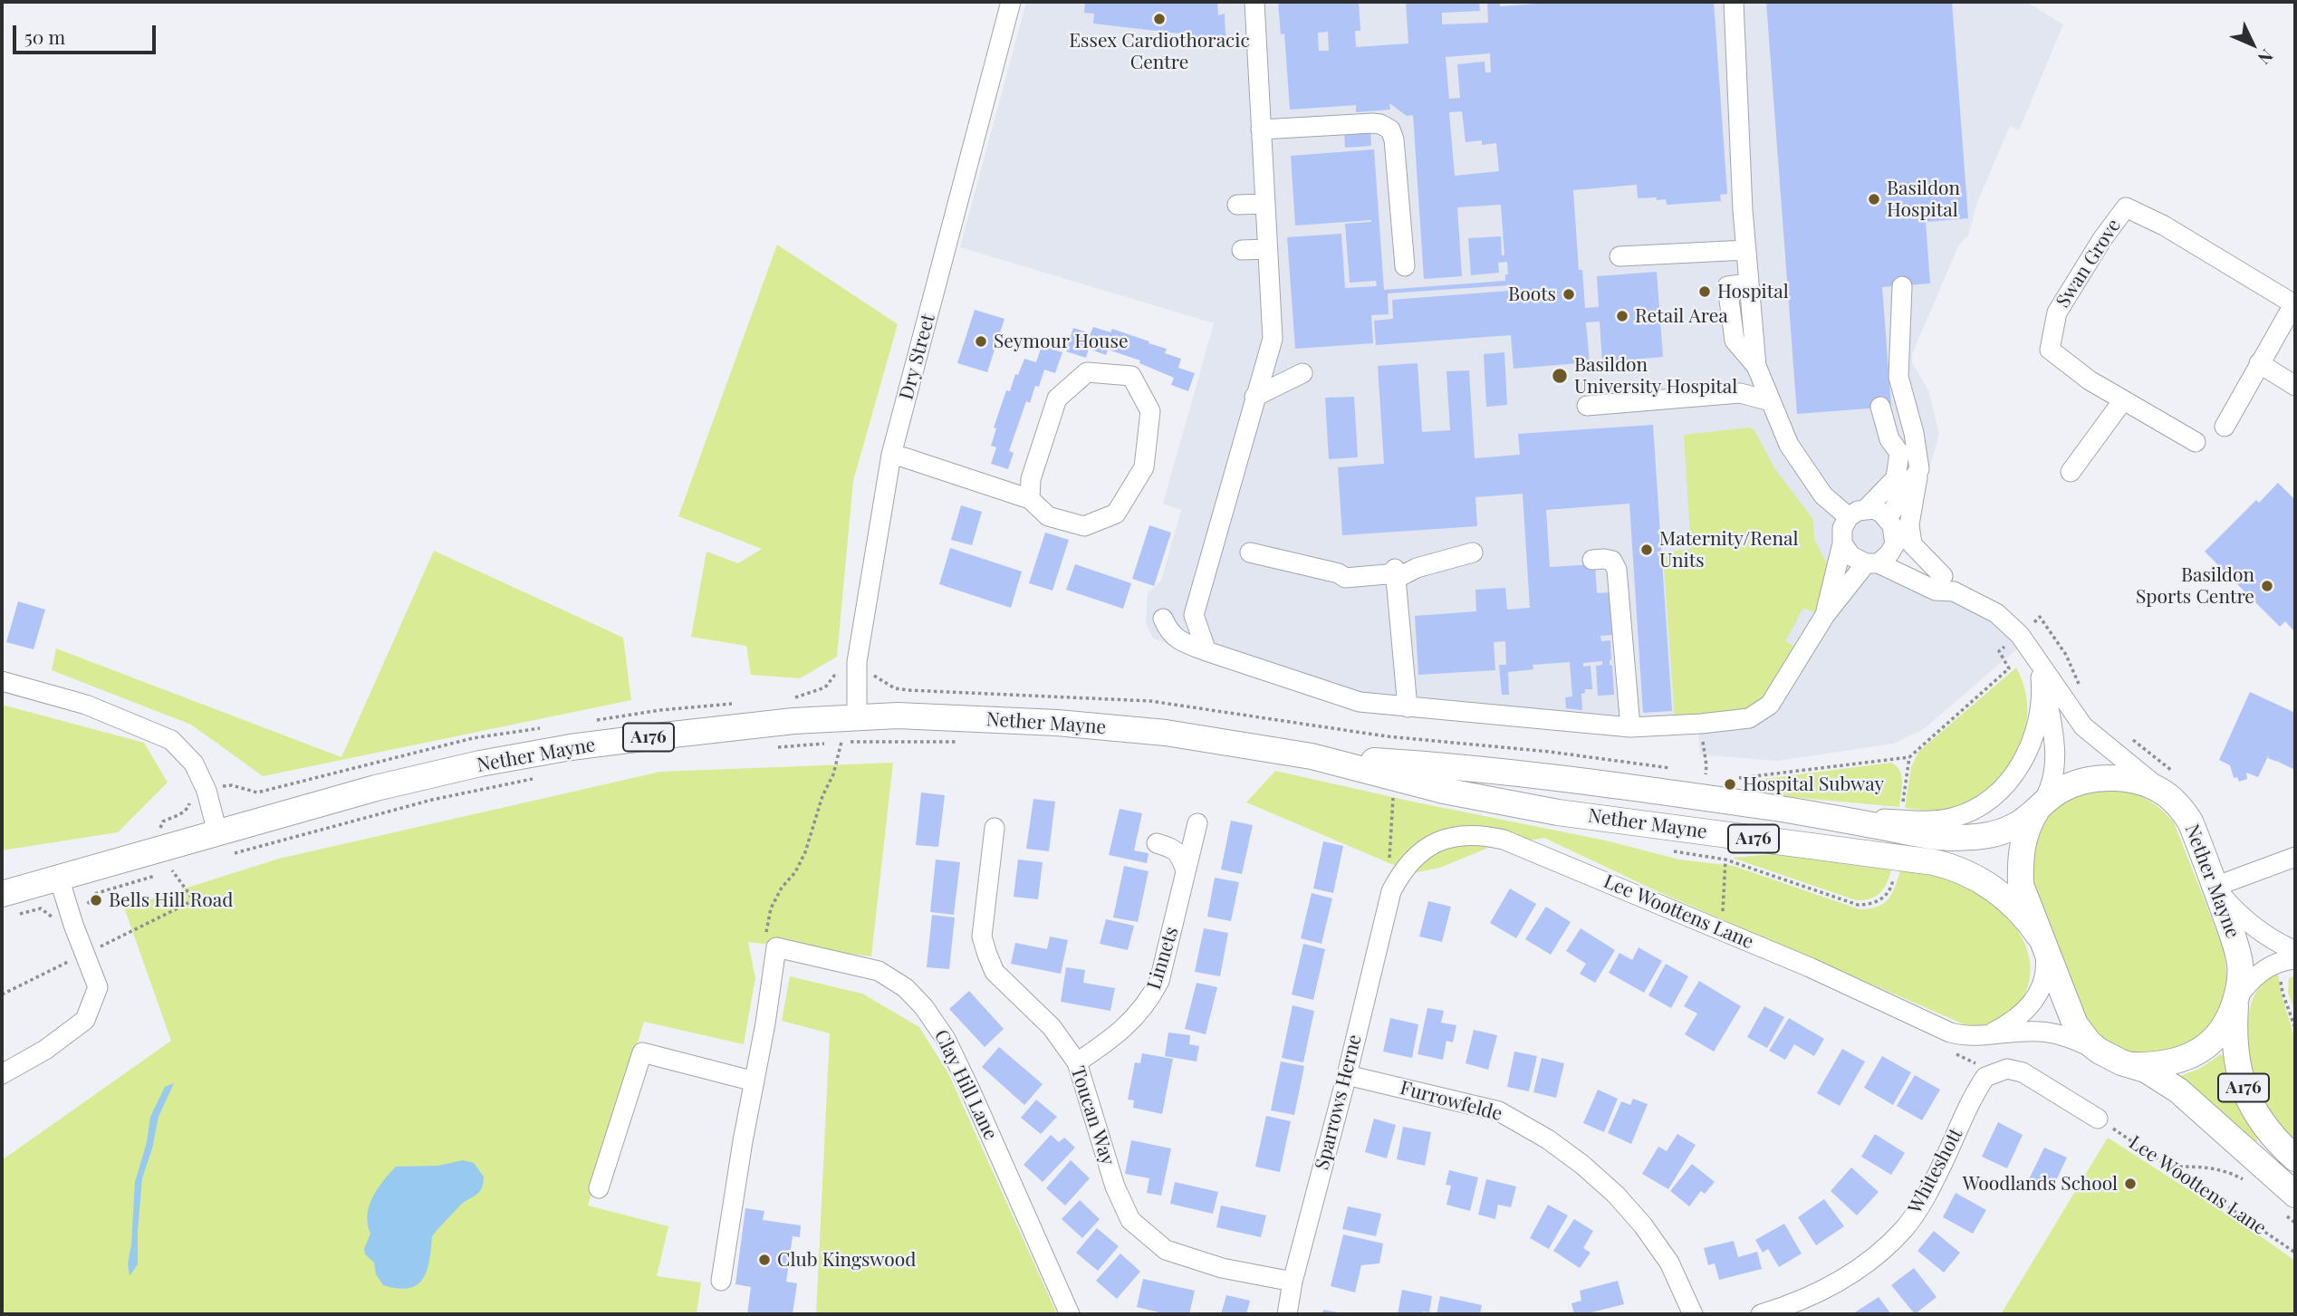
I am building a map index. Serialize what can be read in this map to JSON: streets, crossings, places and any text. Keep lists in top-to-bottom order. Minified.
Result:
{"streets":{"main road":["Nether Mayne","A176"],"street":["Swan Grove","Dry Street","Lee Woottens Lane","Linnets","Clay Hill Lane","Furrowfelde","Sparrows Herne","Toucan Way","Whiteshott"]},"crossings":[["Dry Street","Nether Mayne"],["Nether Mayne","Lee Woottens Lane"],["Lee Woottens Lane","Sparrows Herne"],["Lee Woottens Lane","Whiteshott"],["Linnets","Toucan Way"],["Furrowfelde","Sparrows Herne"],["Sparrows Herne","Toucan Way"]],"places":["Essex Cardiothoracic Centre","Basildon Hospital","Hospital","Boots","Retail Area","Seymour House","Basildon University Hospital","Maternity/Renal Units","Basildon Sports Centre","Hospital Subway","Bells Hill Road","Woodlands School","Club Kingswood"],"scale_bar":"50 m","north":"bottom right"}
